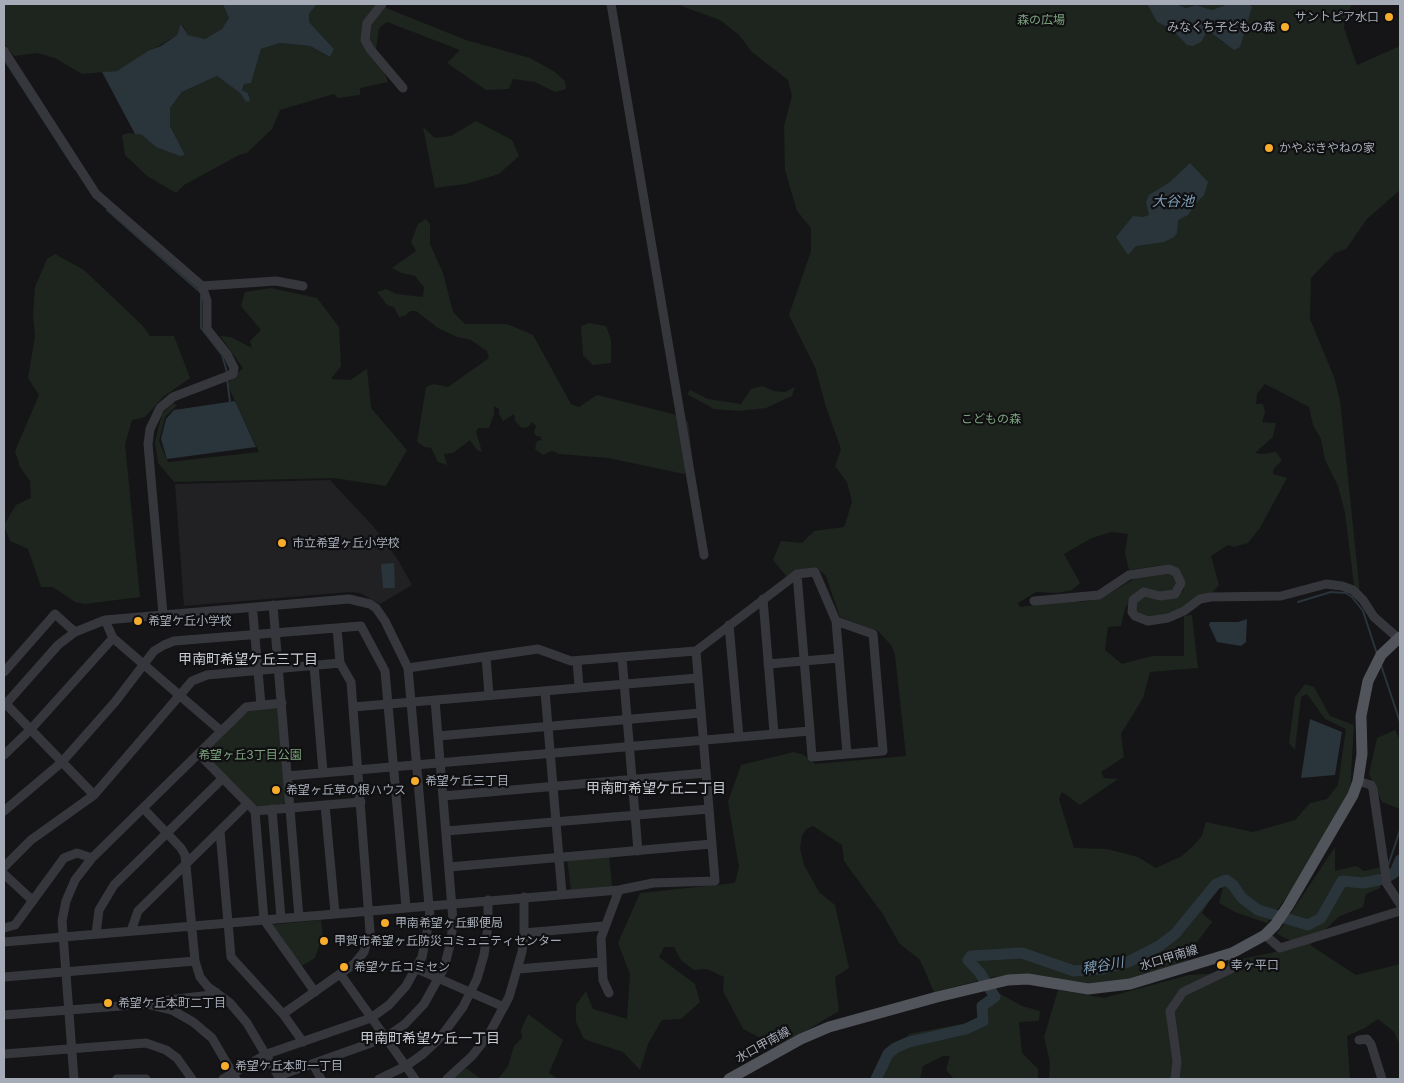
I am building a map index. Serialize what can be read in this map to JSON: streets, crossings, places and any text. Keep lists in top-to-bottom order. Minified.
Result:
{"streets":{"main road":["水口甲南線"]},"districts":["甲南町希望ケ丘三丁目","甲南町希望ケ丘二丁目","甲南町希望ケ丘一丁目"],"water":["大谷池","稗谷川"],"parks":["森の広場","こどもの森","希望ヶ丘3丁目公園"],"places":["サントピア水口","みなくち子どもの森","かやぶきやねの家","市立希望ヶ丘小学校","希望ケ丘小学校","希望ケ丘三丁目","希望ヶ丘草の根ハウス","甲南希望ヶ丘郵便局","甲賀市希望ヶ丘防災コミュニティセンター","幸ヶ平口","希望ケ丘コミセン","希望ケ丘本町二丁目","希望ケ丘本町一丁目"]}
